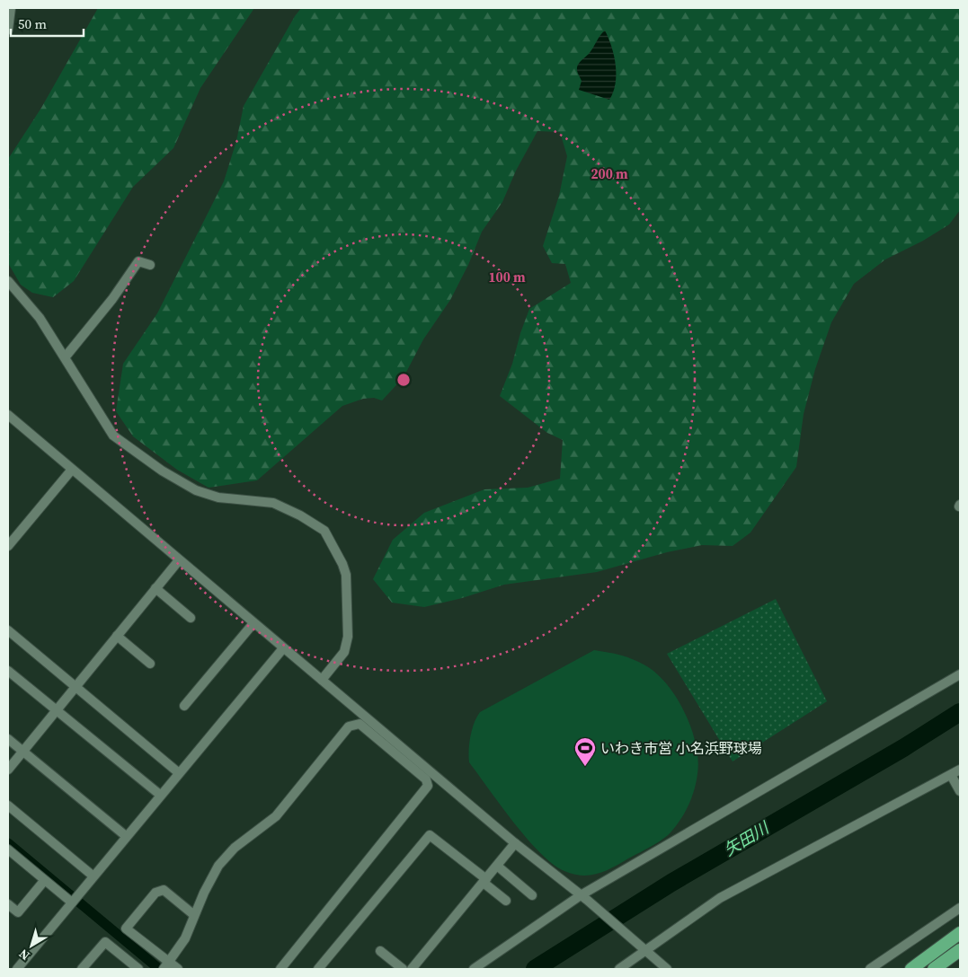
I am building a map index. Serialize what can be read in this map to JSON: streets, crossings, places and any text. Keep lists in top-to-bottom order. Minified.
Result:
{"water":["矢田川"],"places":{"sports":["いわき市営 小名浜野球場"]},"scale_bar":"50 m","north":"bottom left","rings":["200 m","100 m"]}
